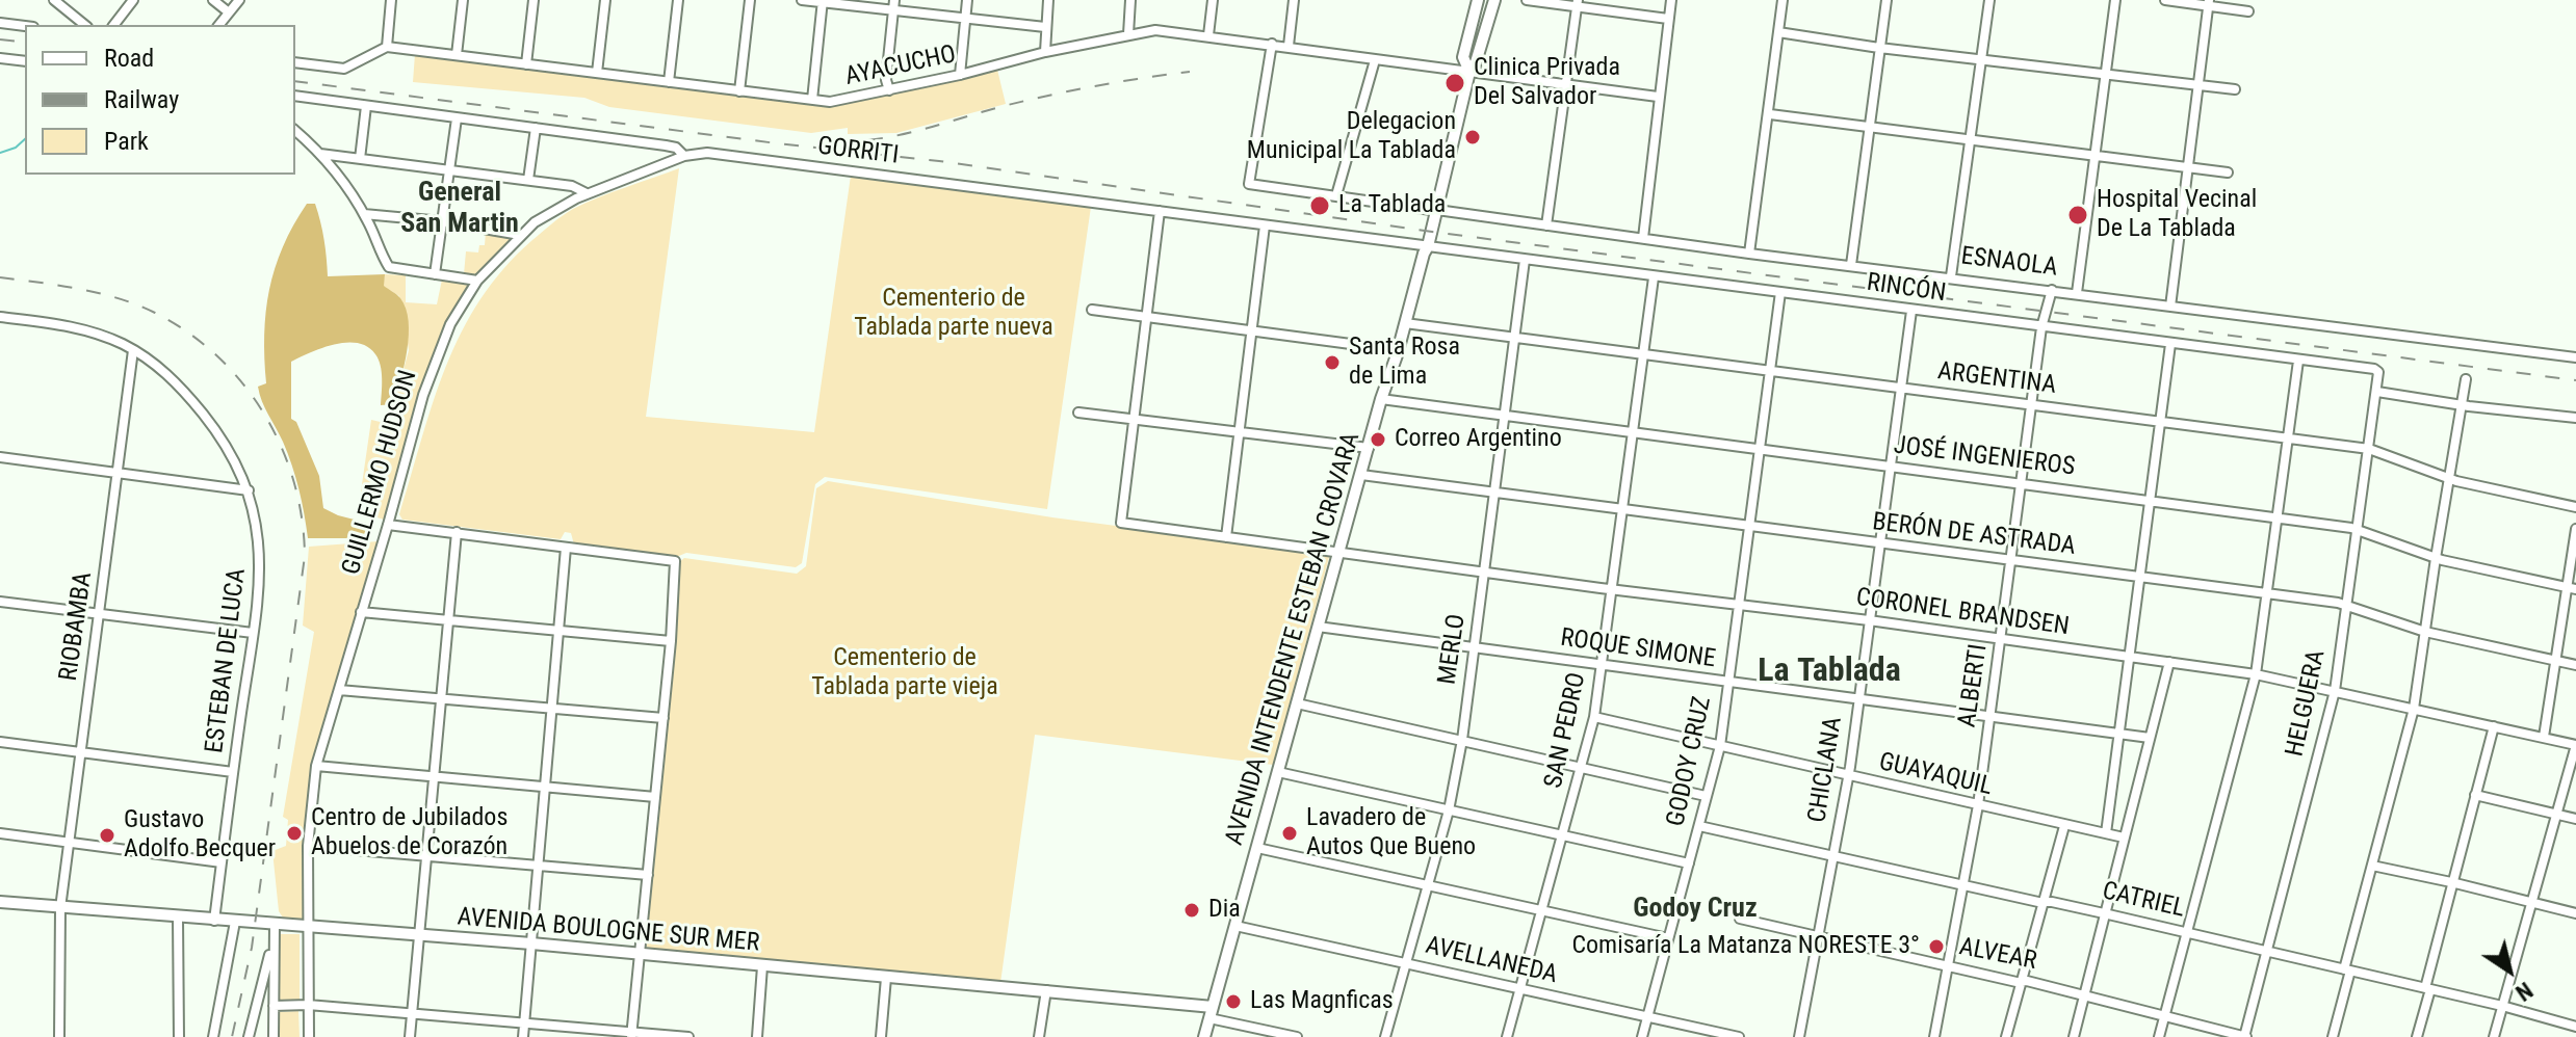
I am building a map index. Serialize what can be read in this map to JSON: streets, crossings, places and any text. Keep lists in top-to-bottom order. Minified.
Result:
{"streets":{"main road":["AVENIDA INTENDENTE ESTEBAN CROVARA","AVENIDA BOULOGNE SUR MER"],"street":["AYACUCHO","GORRITI","ESNAOLA","RINCÓN","ARGENTINA","JOSÉ INGENIEROS","GUILLERMO HUDSON","BERÓN DE ASTRADA","CORONEL BRANDSEN","RIOBAMBA","MERLO","ROQUE SIMONE","ESTEBAN DE LUCA","ALBERTI","HELGUERA","SAN PEDRO","GODOY CRUZ","CHICLANA","GUAYAQUIL","CATRIEL","ALVEAR","AVELLANEDA"]},"crossings":[["AYACUCHO","ESNAOLA"],["GORRITI","RINCÓN"],["GORRITI","GUILLERMO HUDSON"],["GORRITI","AVENIDA INTENDENTE ESTEBAN CROVARA"],["ESNAOLA","AVENIDA INTENDENTE ESTEBAN CROVARA"],["ESNAOLA","ALBERTI"],["RINCÓN","AVENIDA INTENDENTE ESTEBAN CROVARA"],["RINCÓN","MERLO"],["RINCÓN","ALBERTI"],["RINCÓN","HELGUERA"],["RINCÓN","SAN PEDRO"],["RINCÓN","GODOY CRUZ"],["RINCÓN","CHICLANA"],["ARGENTINA","AVENIDA INTENDENTE ESTEBAN CROVARA"],["ARGENTINA","MERLO"],["ARGENTINA","ALBERTI"],["ARGENTINA","HELGUERA"],["ARGENTINA","SAN PEDRO"],["ARGENTINA","GODOY CRUZ"],["ARGENTINA","CHICLANA"],["JOSÉ INGENIEROS","AVENIDA INTENDENTE ESTEBAN CROVARA"],["JOSÉ INGENIEROS","MERLO"],["JOSÉ INGENIEROS","ALBERTI"],["JOSÉ INGENIEROS","HELGUERA"],["JOSÉ INGENIEROS","SAN PEDRO"],["JOSÉ INGENIEROS","GODOY CRUZ"],["JOSÉ INGENIEROS","CHICLANA"],["GUILLERMO HUDSON","AVENIDA BOULOGNE SUR MER"],["BERÓN DE ASTRADA","AVENIDA INTENDENTE ESTEBAN CROVARA"],["BERÓN DE ASTRADA","MERLO"],["BERÓN DE ASTRADA","ALBERTI"],["BERÓN DE ASTRADA","HELGUERA"],["BERÓN DE ASTRADA","SAN PEDRO"],["BERÓN DE ASTRADA","GODOY CRUZ"],["BERÓN DE ASTRADA","CHICLANA"],["CORONEL BRANDSEN","AVENIDA INTENDENTE ESTEBAN CROVARA"],["CORONEL BRANDSEN","MERLO"],["CORONEL BRANDSEN","ALBERTI"],["CORONEL BRANDSEN","HELGUERA"],["CORONEL BRANDSEN","SAN PEDRO"],["CORONEL BRANDSEN","GODOY CRUZ"],["CORONEL BRANDSEN","CHICLANA"],["RIOBAMBA","ESTEBAN DE LUCA"],["RIOBAMBA","AVENIDA BOULOGNE SUR MER"],["AVENIDA INTENDENTE ESTEBAN CROVARA","ROQUE SIMONE"],["AVENIDA INTENDENTE ESTEBAN CROVARA","AVENIDA BOULOGNE SUR MER"],["AVENIDA INTENDENTE ESTEBAN CROVARA","AVELLANEDA"],["MERLO","ROQUE SIMONE"],["MERLO","AVELLANEDA"],["ROQUE SIMONE","ALBERTI"],["ROQUE SIMONE","SAN PEDRO"],["ROQUE SIMONE","GODOY CRUZ"],["ROQUE SIMONE","CHICLANA"],["ESTEBAN DE LUCA","AVENIDA BOULOGNE SUR MER"],["ALBERTI","GUAYAQUIL"],["ALBERTI","CATRIEL"],["ALBERTI","ALVEAR"],["HELGUERA","CATRIEL"],["HELGUERA","ALVEAR"],["SAN PEDRO","GUAYAQUIL"],["SAN PEDRO","AVELLANEDA"],["GODOY CRUZ","GUAYAQUIL"],["GODOY CRUZ","CATRIEL"],["GODOY CRUZ","AVELLANEDA"],["CHICLANA","GUAYAQUIL"],["CHICLANA","CATRIEL"],["CHICLANA","ALVEAR"]],"districts":["General San Martin","La Tablada","Godoy Cruz"],"parks":["Cementerio de Tablada parte nueva","Cementerio de Tablada parte vieja"],"places":["Clinica Privada Del Salvador","Delegacion Municipal La Tablada","La Tablada","Hospital Vecinal De La Tablada","Santa Rosa de Lima","Correo Argentino","Centro de Jubilados Abuelos de Corazón","Lavadero de Autos Que Bueno","Gustavo Adolfo Becquer","Dia","Comisaría La Matanza NORESTE 3°","Las Magnficas"],"legend":["Road","Railway","Park"],"north":"bottom right"}
